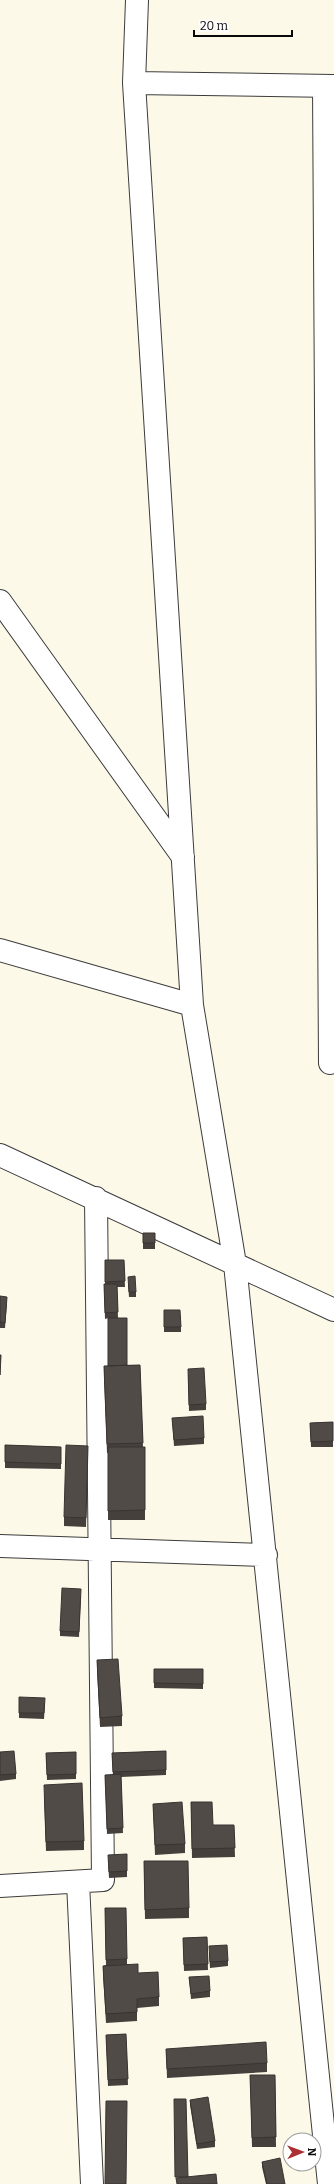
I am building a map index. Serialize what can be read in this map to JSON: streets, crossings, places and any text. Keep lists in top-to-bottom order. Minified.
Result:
{"scale_bar":"20 m","north":"right"}
